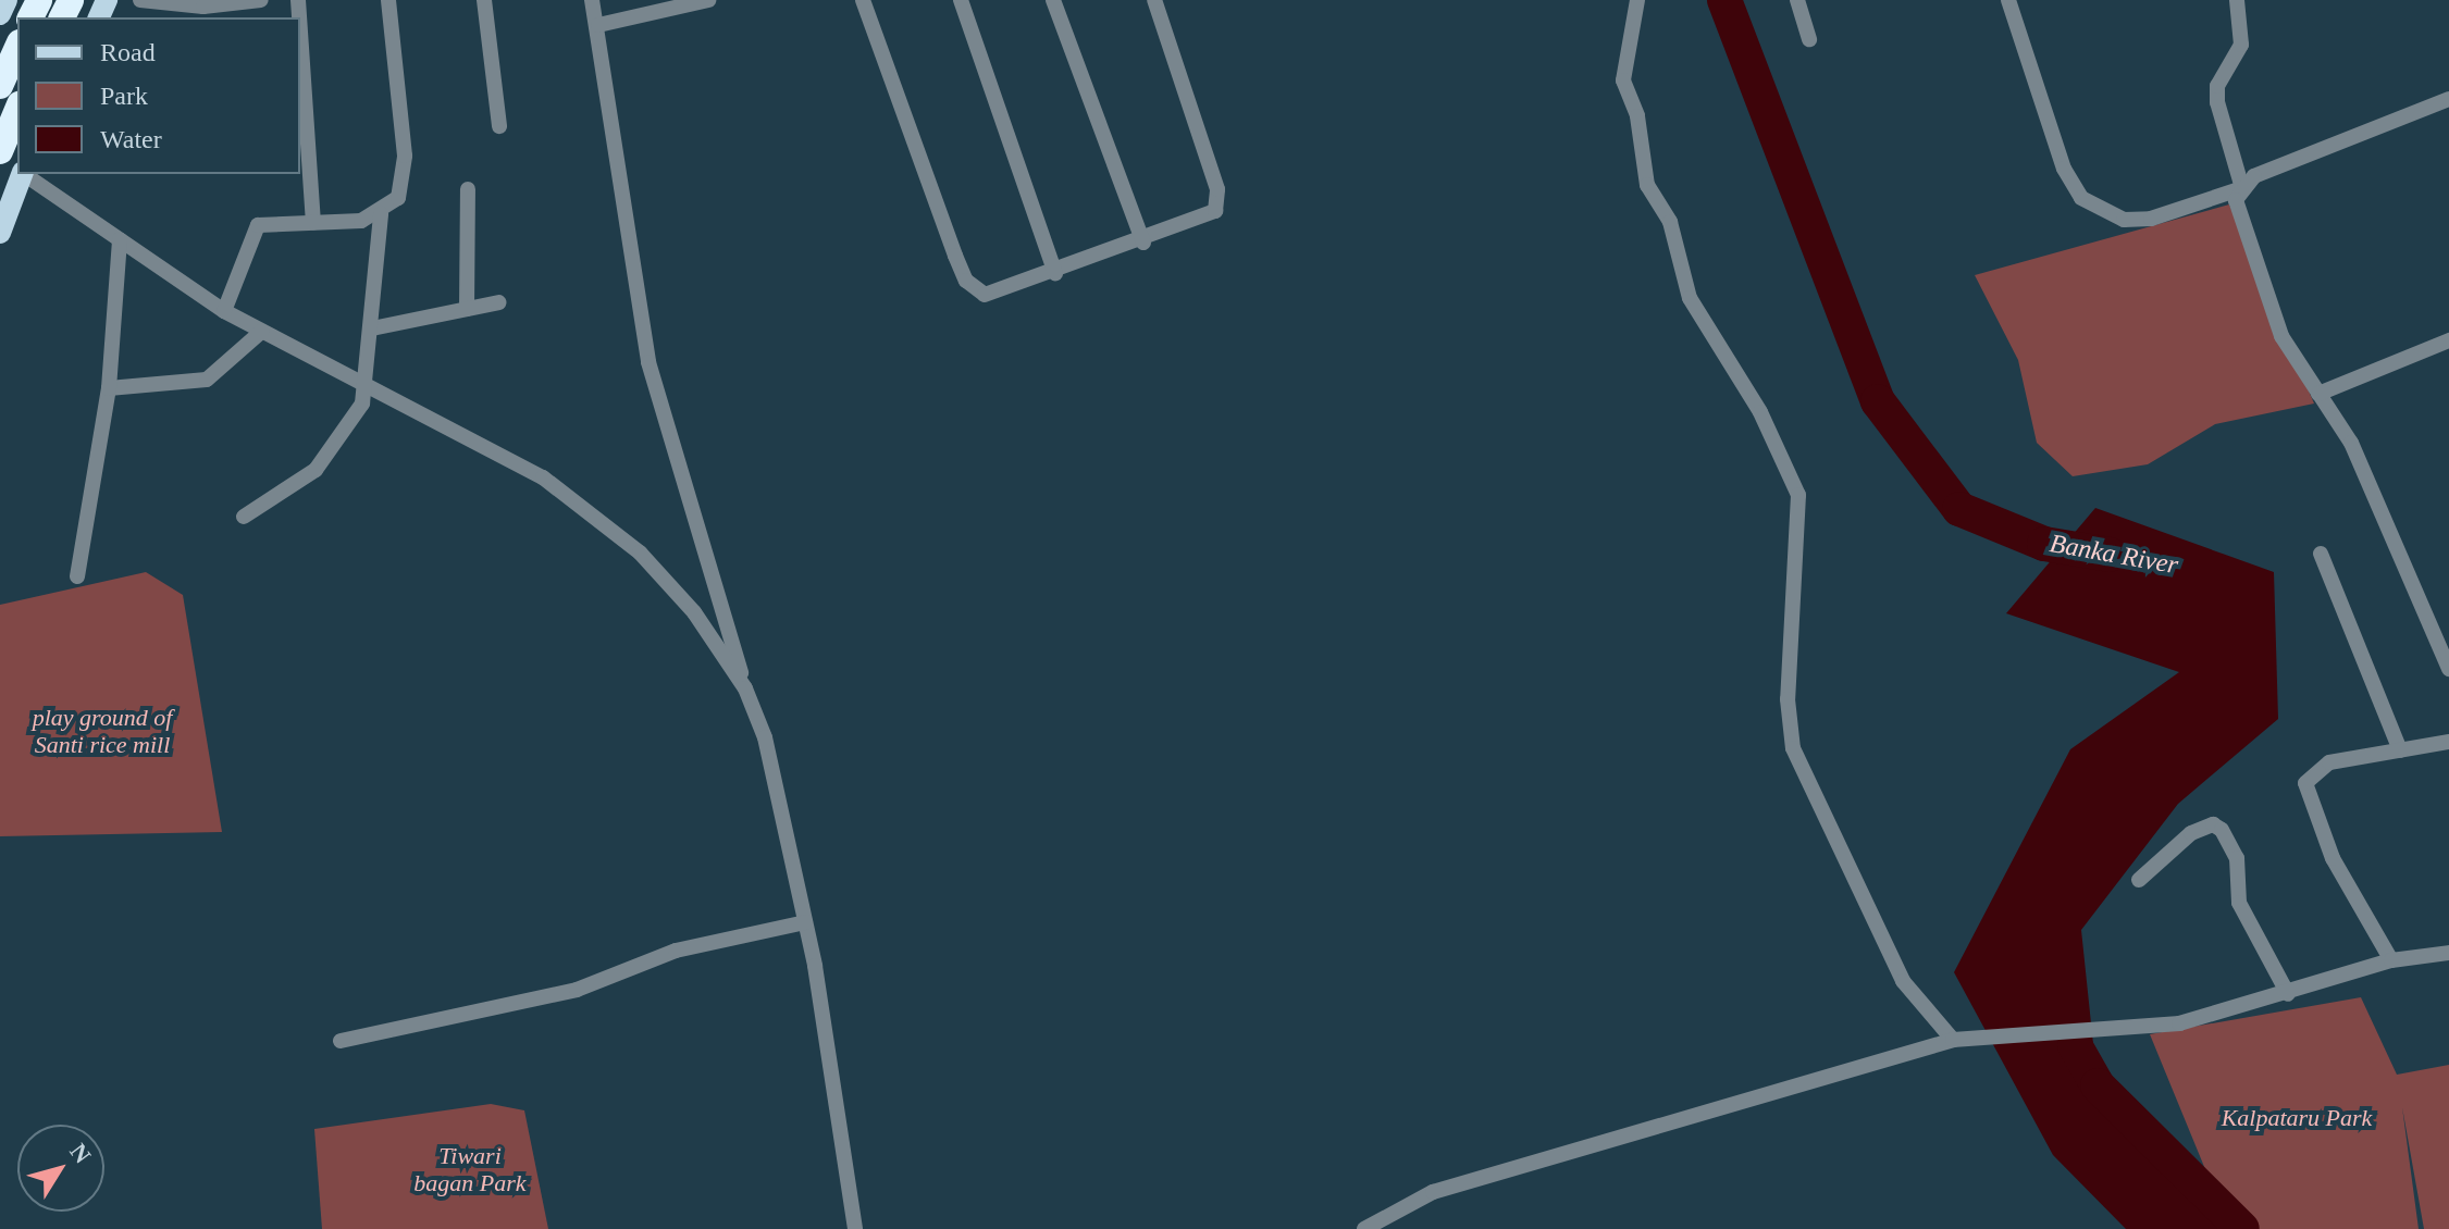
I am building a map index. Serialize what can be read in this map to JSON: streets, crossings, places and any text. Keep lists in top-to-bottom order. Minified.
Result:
{"water":["Banka River"],"parks":["play ground of Santi rice mill","Kalpataru Park","Tiwari bagan Park"],"legend":["Road","Park","Water"],"north":"top right"}
